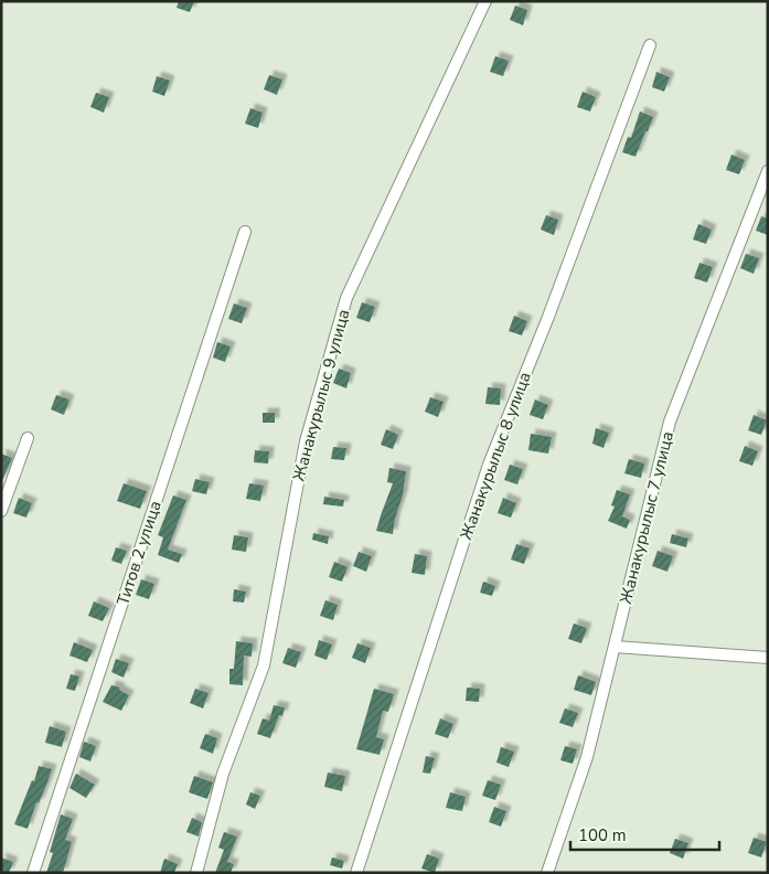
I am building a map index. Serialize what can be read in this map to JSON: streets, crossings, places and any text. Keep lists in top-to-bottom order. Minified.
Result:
{"streets":{"street":["Жанакурылыс 9 улица","Жанакурылыс 8 улица","Жанакурылыс 7 улица","Титов 2 улица"]},"scale_bar":"100 m"}
